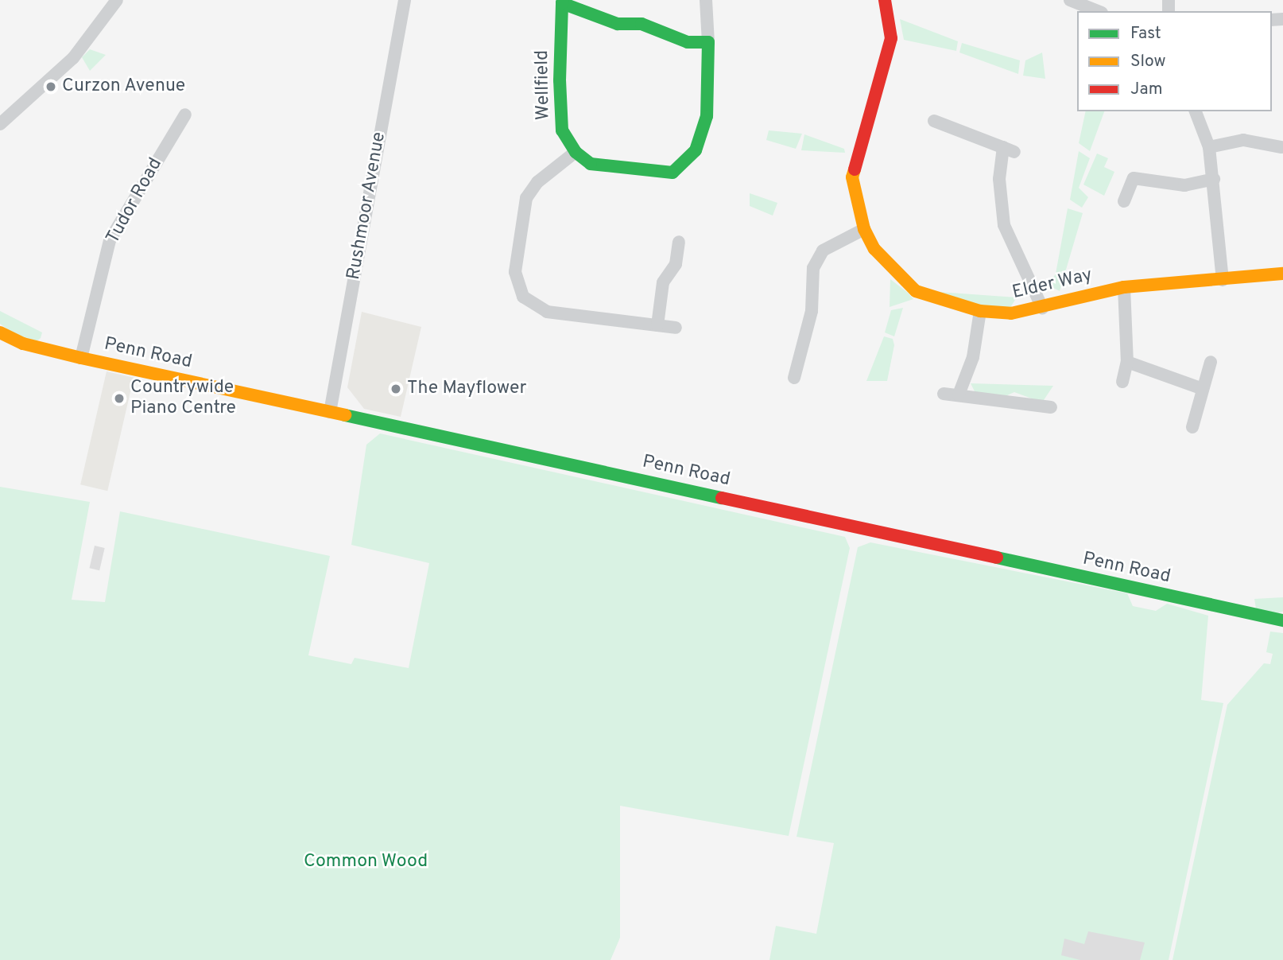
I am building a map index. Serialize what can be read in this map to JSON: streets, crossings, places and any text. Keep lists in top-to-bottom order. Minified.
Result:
{"streets":{"main road":["Wellfield","Elder Way","Penn Road"],"street":["Tudor Road","Rushmoor Avenue"]},"crossings":[["Tudor Road","Penn Road"],["Rushmoor Avenue","Penn Road"]],"parks":["Common Wood"],"places":["Curzon Avenue","The Mayflower","Countrywide Piano Centre"],"legend":["Fast","Slow","Jam"]}
